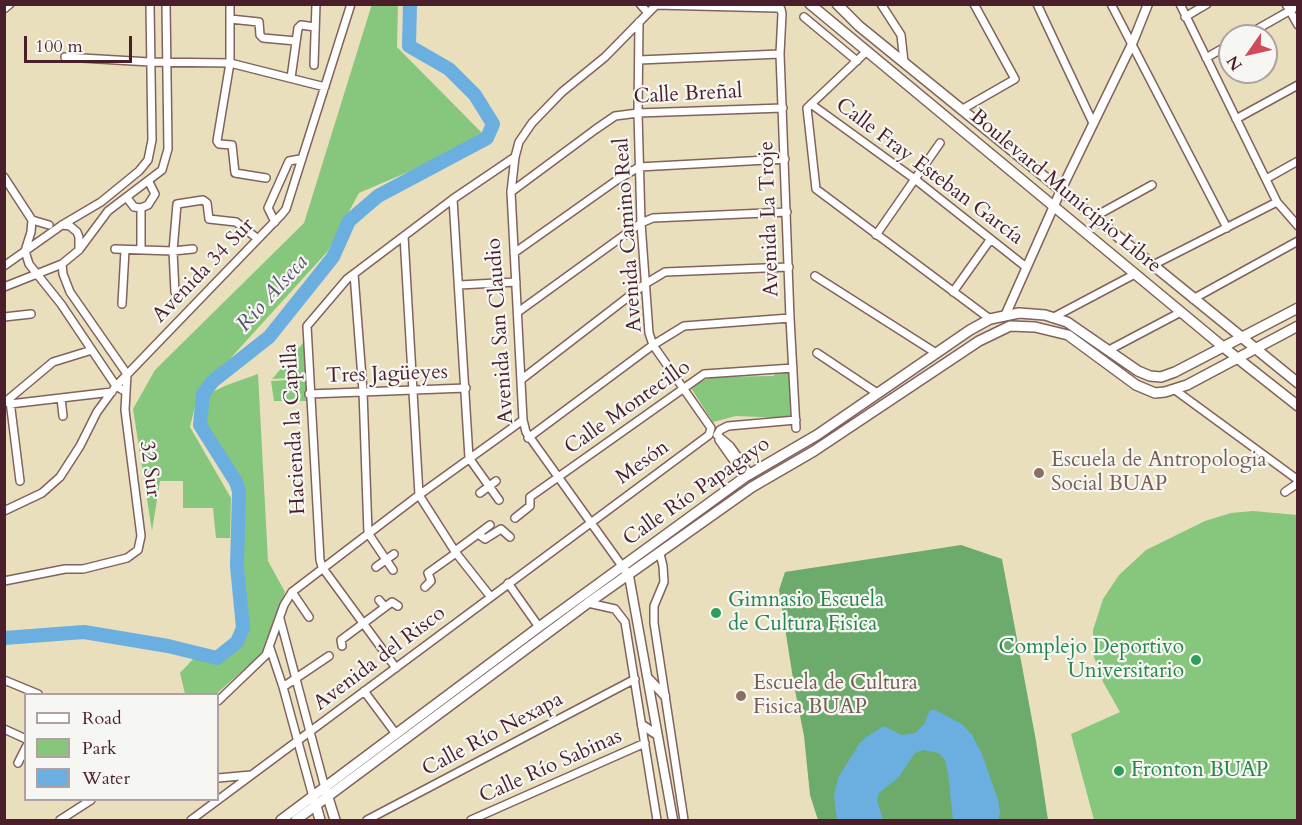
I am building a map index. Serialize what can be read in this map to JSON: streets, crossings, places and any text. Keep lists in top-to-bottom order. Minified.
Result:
{"streets":{"main road":["Boulevard Municipio Libre","Calle Río Papagayo"],"street":["Calle Breñal","Calle Fray Esteban García","Avenida La Troje","Avenida Camino Real","Avenida 34 Sur","Avenida San Claudio","Tres Jagüeyes","Calle Montecillo","Hacienda la Capilla","Mesón","32 Sur","Avenida del Risco","Calle Río Nexapa","Calle Río Sabinas"]},"crossings":[["Calle Breñal","Avenida La Troje"],["Calle Breñal","Avenida Camino Real"],["Calle Breñal","Avenida San Claudio"],["Boulevard Municipio Libre","Calle Río Papagayo"],["Avenida La Troje","Avenida San Claudio"],["Avenida La Troje","Calle Montecillo"],["Avenida Camino Real","Avenida San Claudio"],["Avenida Camino Real","Calle Montecillo"],["Avenida Camino Real","Mesón"],["Avenida 34 Sur","32 Sur"],["Avenida San Claudio","Calle Montecillo"],["Avenida San Claudio","Hacienda la Capilla"],["Avenida San Claudio","Mesón"],["Avenida San Claudio","Calle Río Papagayo"],["Avenida San Claudio","Avenida del Risco"],["Tres Jagüeyes","Hacienda la Capilla"],["Hacienda la Capilla","Avenida del Risco"],["Mesón","Avenida del Risco"]],"water":["Rio Alseca"],"places":["Escuela de Antropologia Social BUAP","Gimnasio Escuela de Cultura Fisica","Complejo Deportivo Universitario","Escuela de Cultura Fisica BUAP","Fronton BUAP"],"legend":["Road","Park","Water"],"scale_bar":"100 m","north":"bottom left"}
